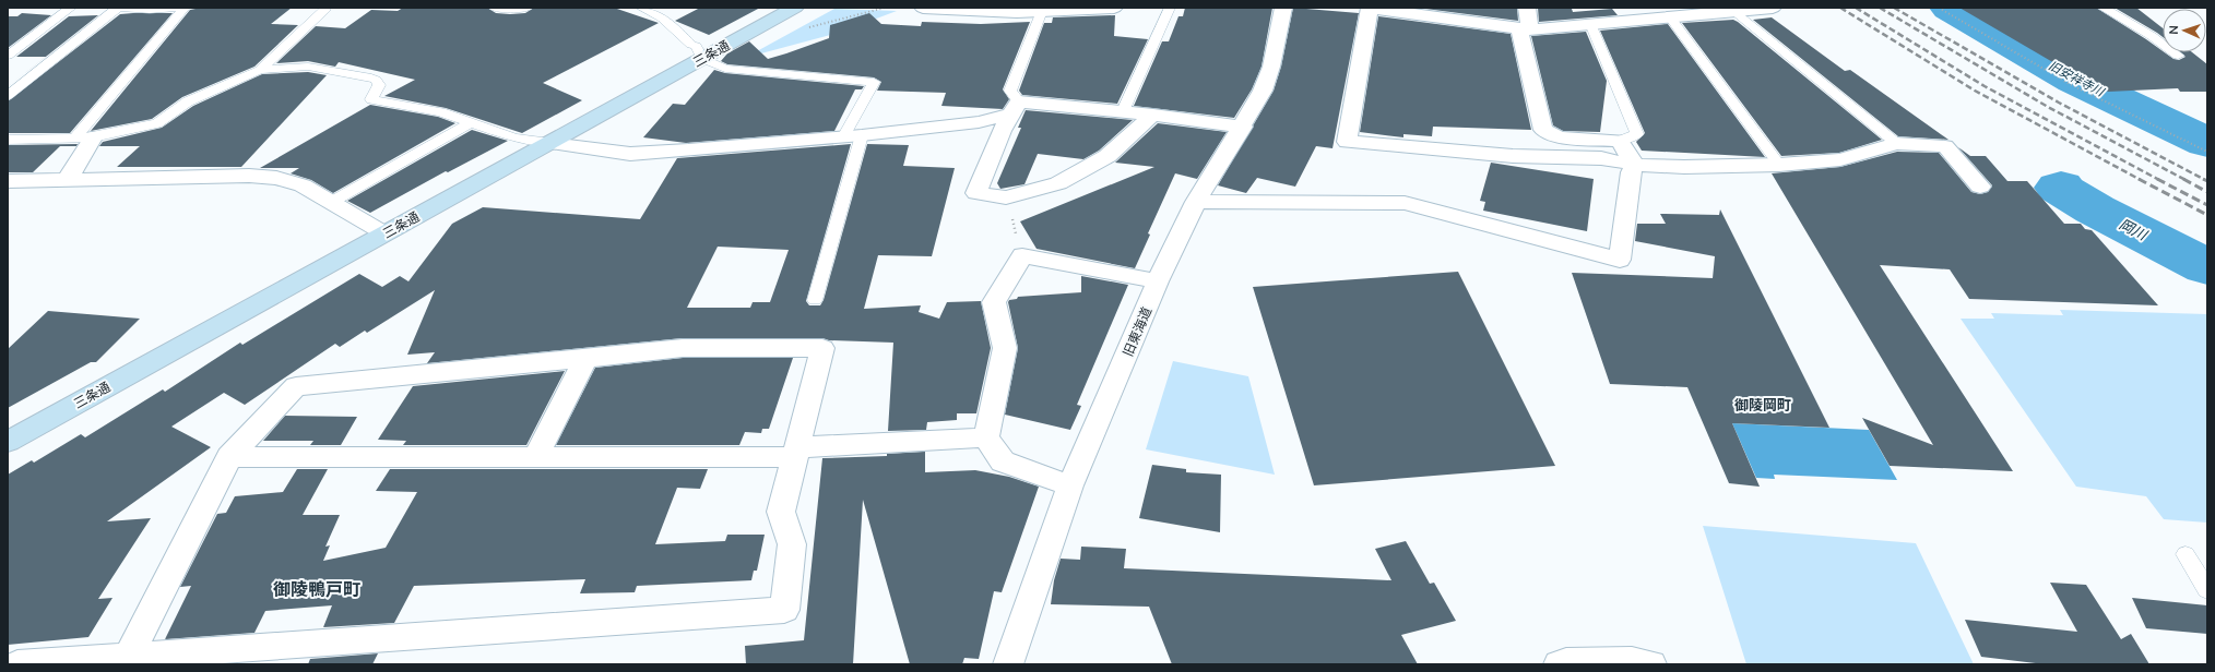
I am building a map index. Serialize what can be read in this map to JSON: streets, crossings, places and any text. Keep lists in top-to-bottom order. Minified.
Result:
{"streets":{"main road":["三条通"],"street":["旧東海道"]},"districts":["御陵岡町","御陵鴨戸町"],"water":["旧安祥寺川","岡川"],"north":"left"}
